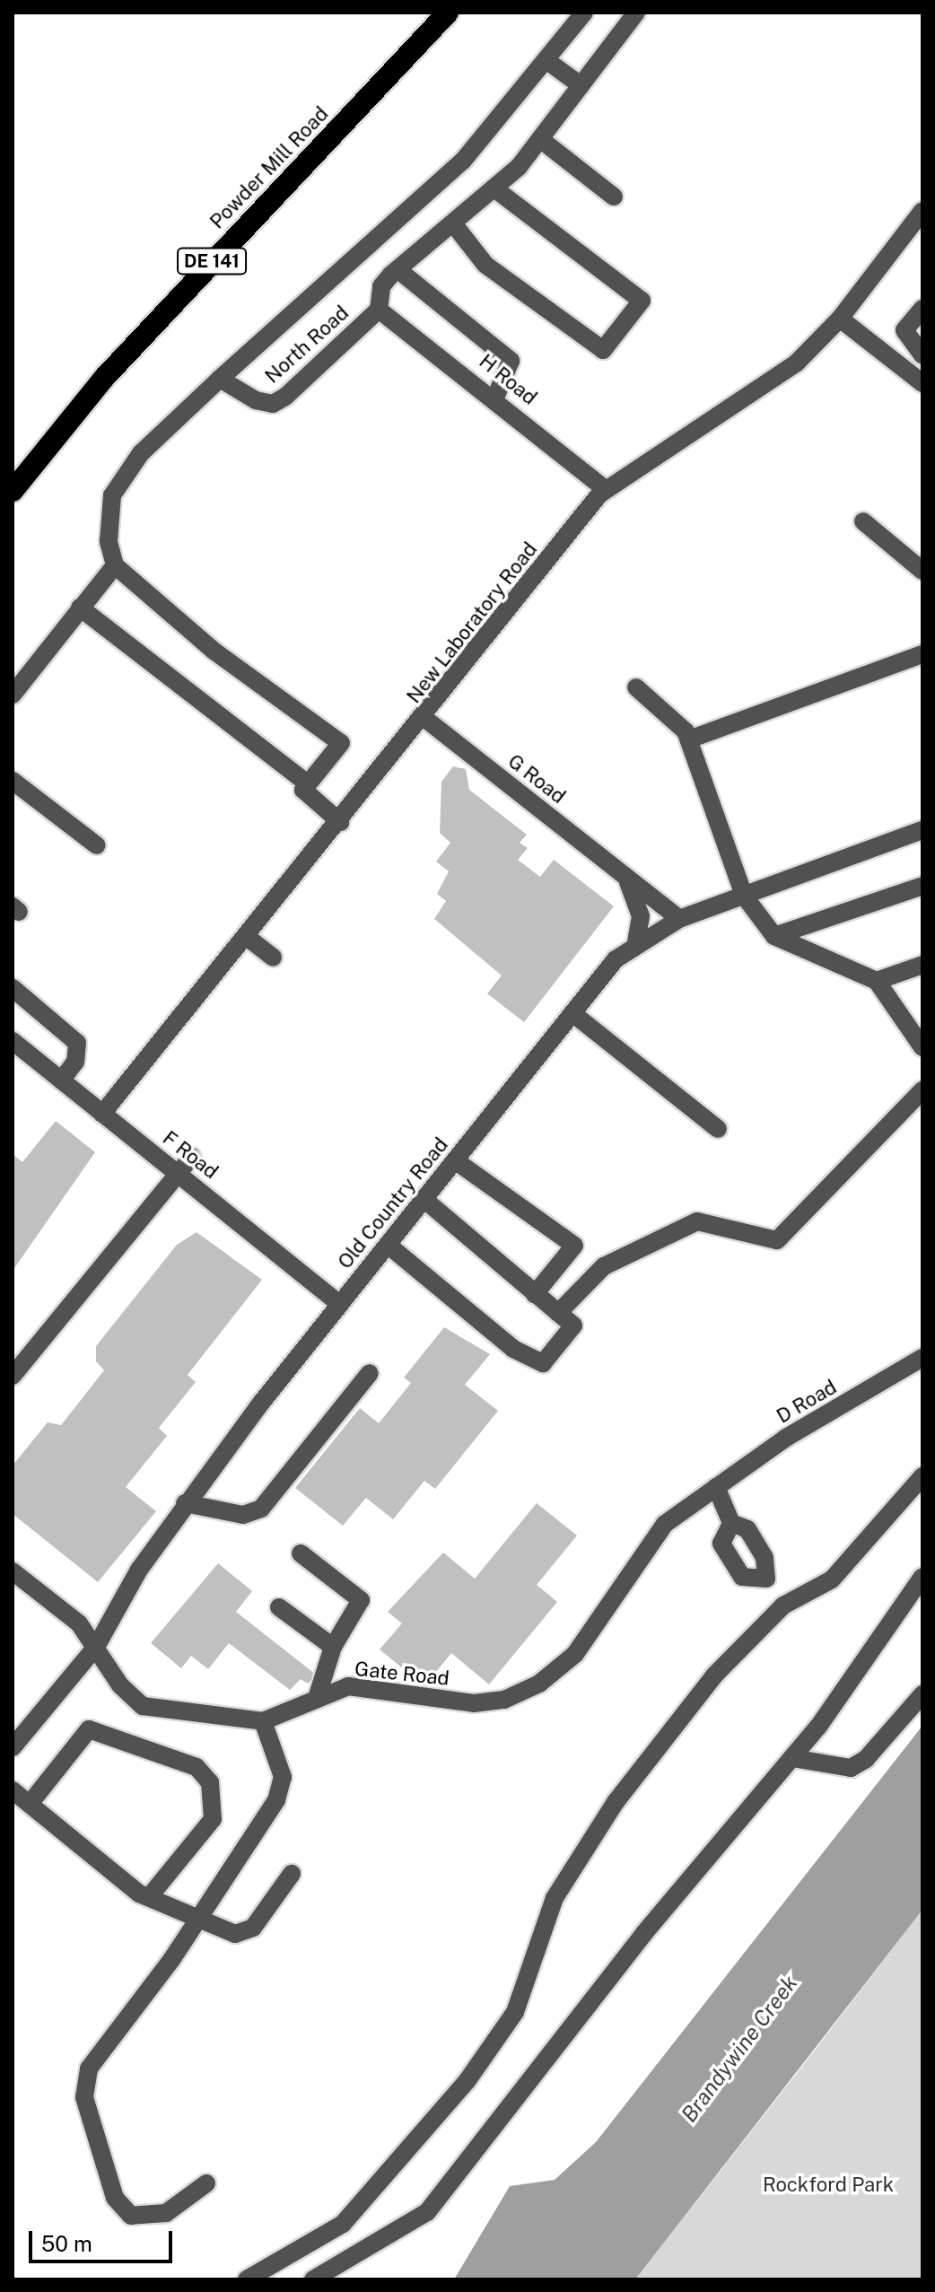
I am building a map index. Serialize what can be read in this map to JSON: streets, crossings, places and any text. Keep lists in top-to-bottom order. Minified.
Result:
{"streets":{"highway":["Powder Mill Road","DE 141"],"lane":["North Road","H Road","New Laboratory Road","G Road","F Road","Old Country Road","D Road","Gate Road"]},"crossings":[["North Road","H Road"],["H Road","New Laboratory Road"],["New Laboratory Road","G Road"],["New Laboratory Road","F Road"],["G Road","Old Country Road"],["F Road","Old Country Road"],["D Road","Gate Road"]],"water":["Brandywine Creek"],"parks":["Rockford Park"],"scale_bar":"50 m"}
